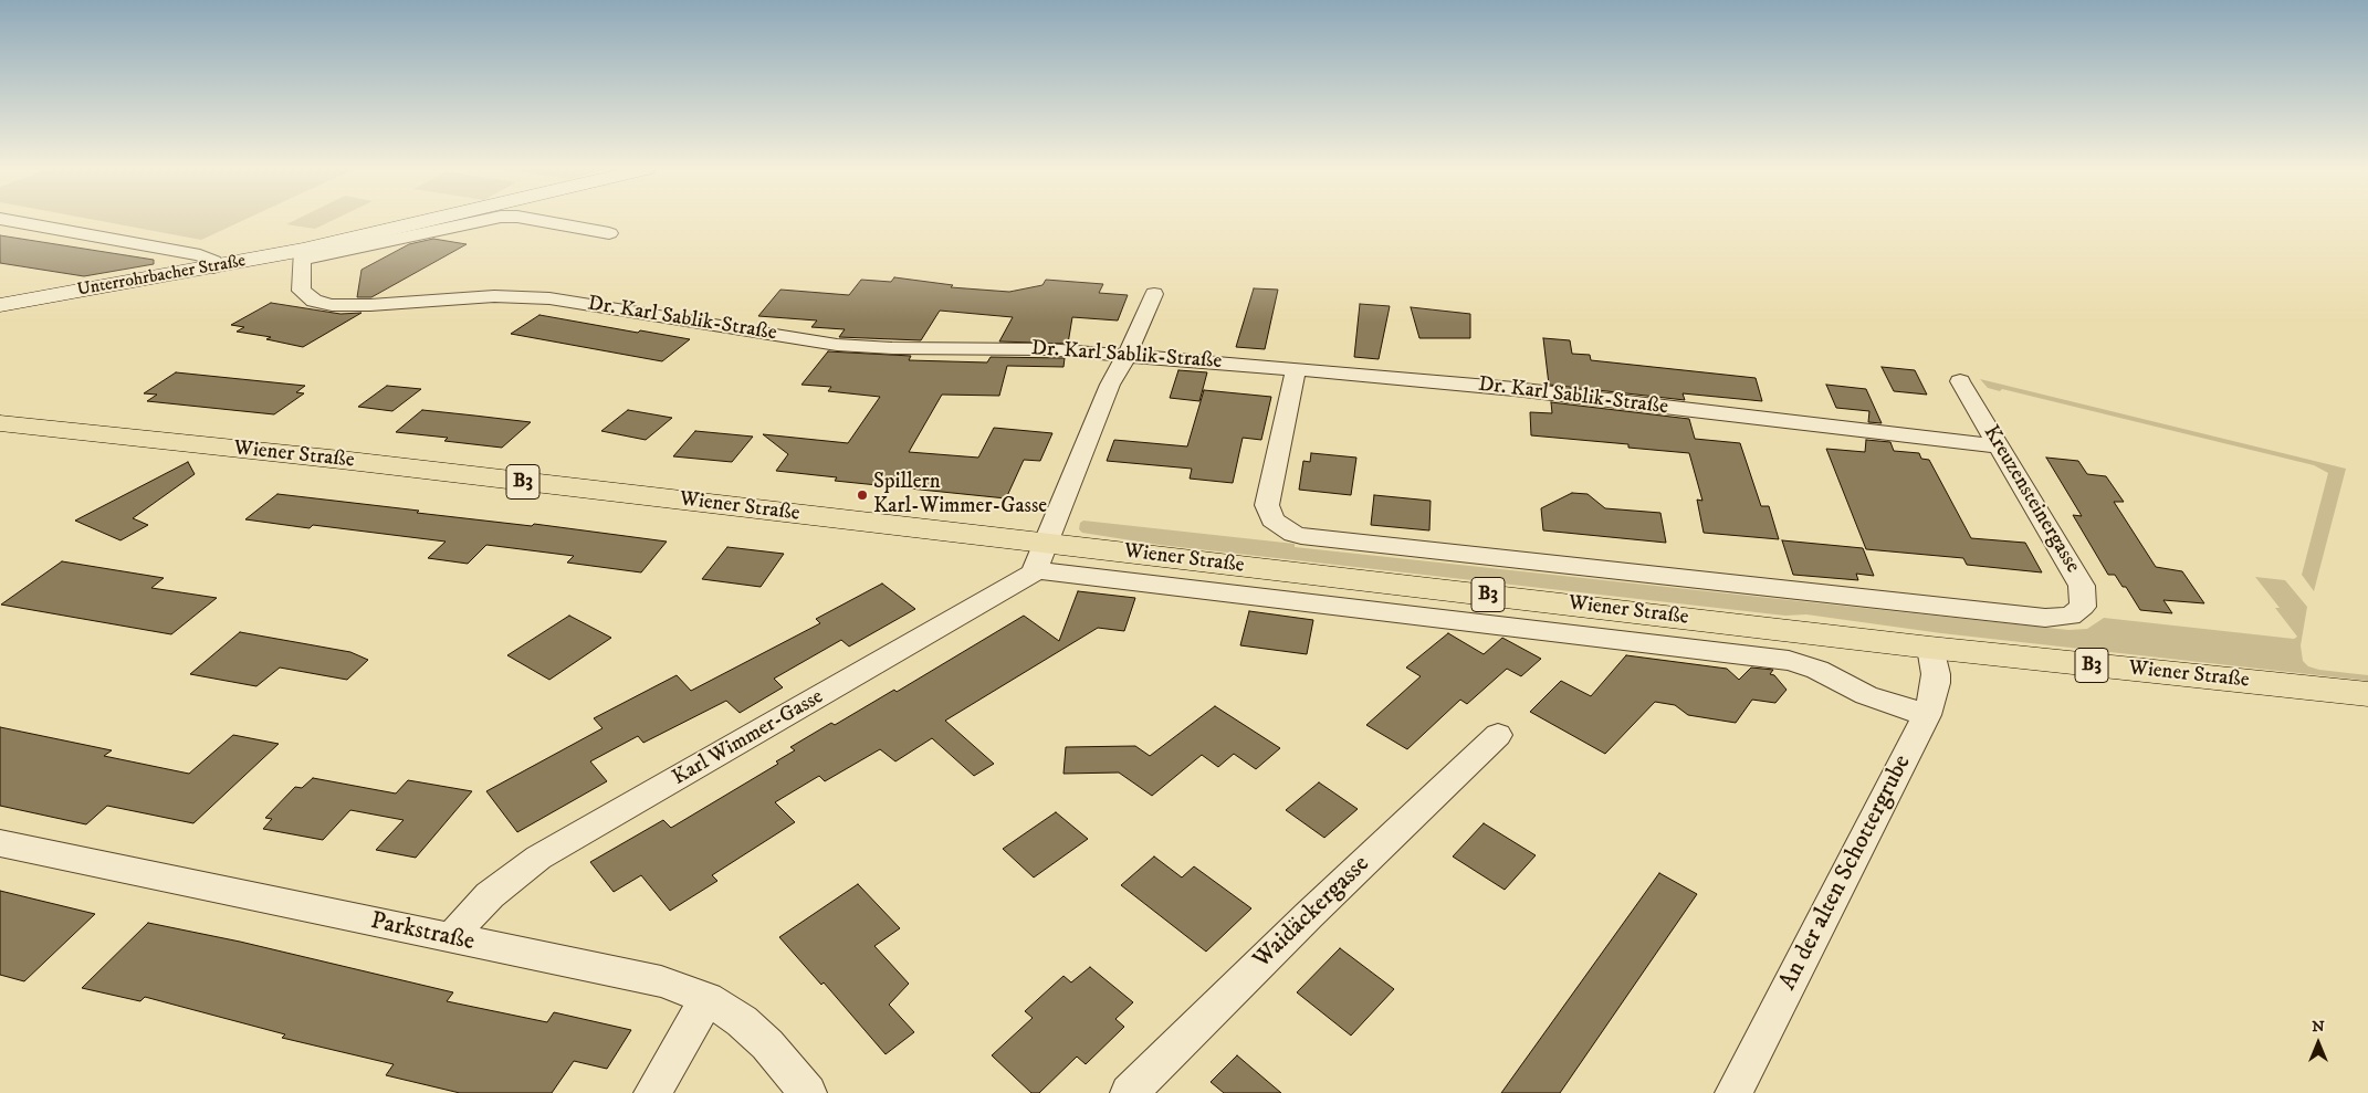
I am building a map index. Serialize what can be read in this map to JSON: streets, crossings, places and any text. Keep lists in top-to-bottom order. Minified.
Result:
{"streets":{"main road":["Unterrohrbacher Straße","Wiener Straße","B3"],"street":["Dr. Karl Sablik-Straße","Kreuzensteinergasse","Karl Wimmer-Gasse","An der alten Schottergrube","Waidäckergasse","Parkstraße"]},"crossings":[["Unterrohrbacher Straße","Dr. Karl Sablik-Straße"],["Dr. Karl Sablik-Straße","Wiener Straße"],["Dr. Karl Sablik-Straße","Kreuzensteinergasse"],["Wiener Straße","Kreuzensteinergasse"],["Wiener Straße","Karl Wimmer-Gasse"],["Wiener Straße","An der alten Schottergrube"],["Karl Wimmer-Gasse","Parkstraße"]],"places":["Spillern Karl-Wimmer-Gasse"],"north":"top"}
